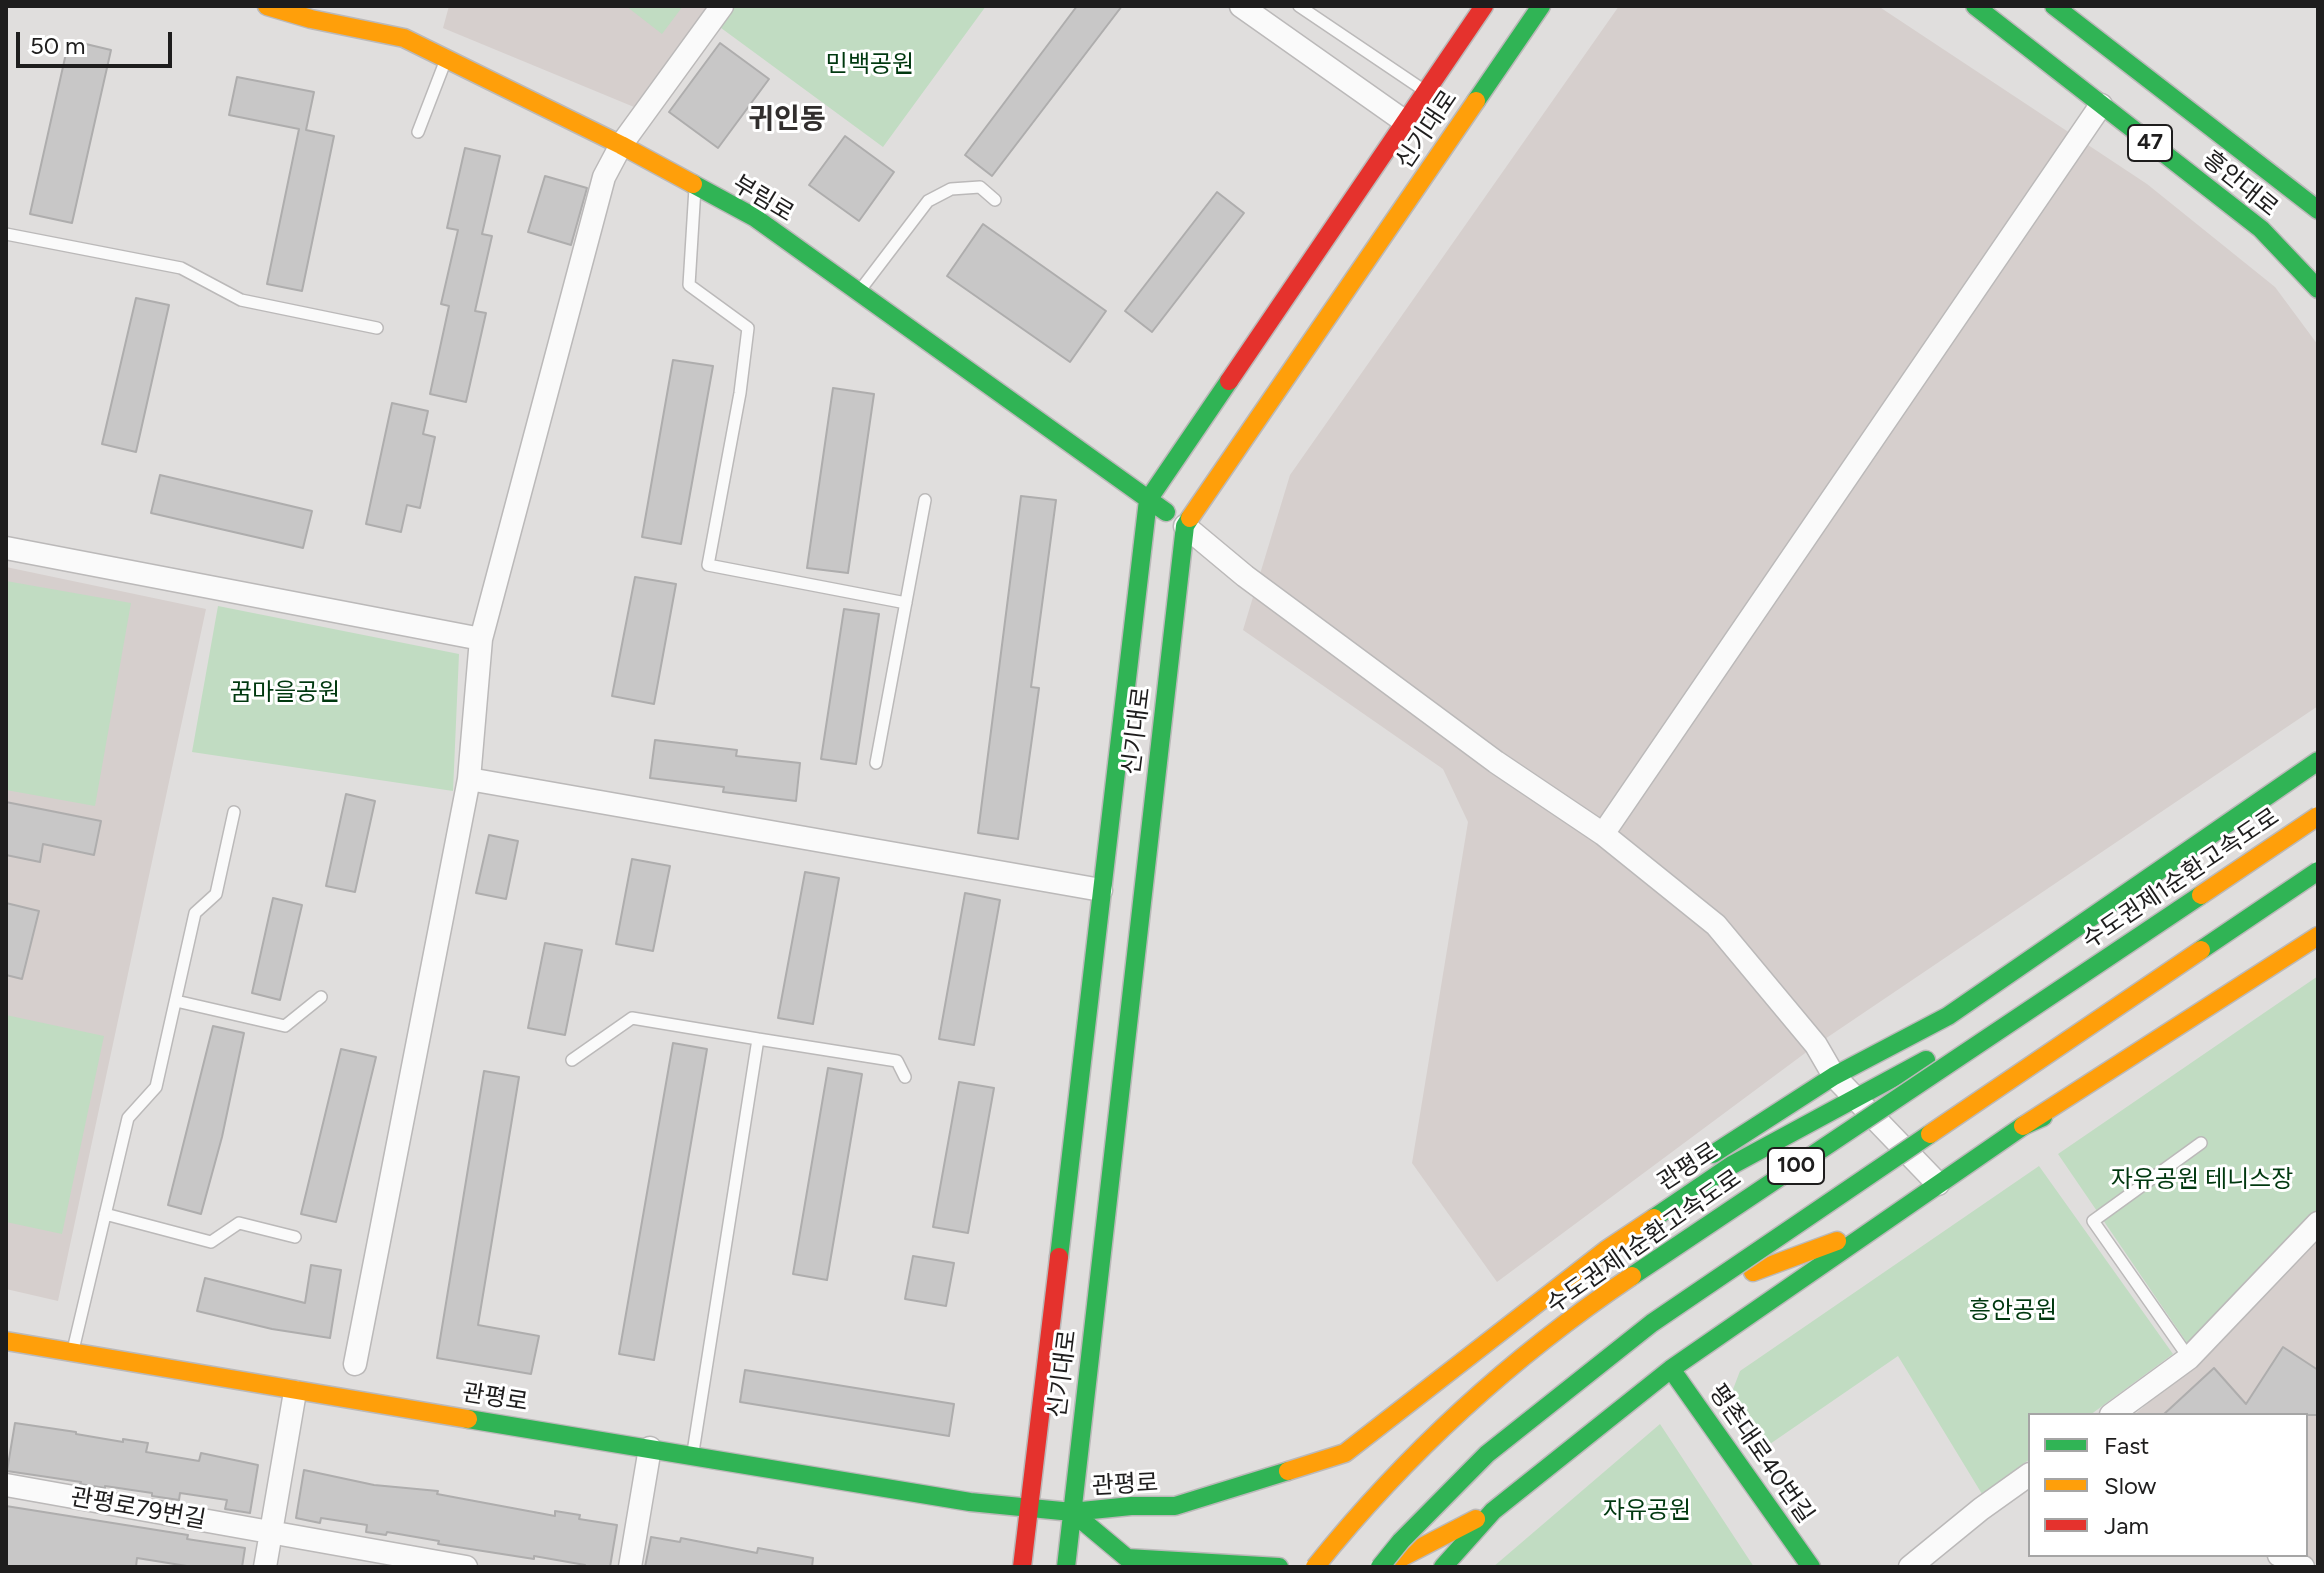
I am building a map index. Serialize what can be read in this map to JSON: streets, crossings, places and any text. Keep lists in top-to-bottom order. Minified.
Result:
{"streets":{"main road":["신기대로","47","흥안대로","부림로","수도권제1순환고속도로","100","관평로","평촌대로40번길"],"street":["관평로79번길"]},"crossings":[["신기대로","부림로"],["신기대로","관평로"]],"districts":["귀인동"],"parks":["민백공원","꿈마을공원","자유공원 테니스장","흥안공원","자유공원"],"legend":["Fast","Slow","Jam"],"scale_bar":"50 m"}
